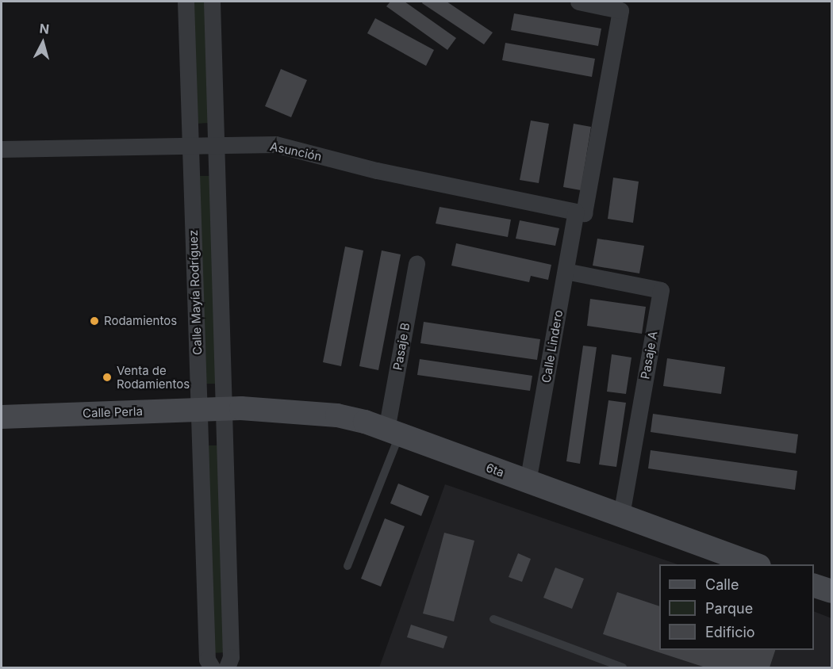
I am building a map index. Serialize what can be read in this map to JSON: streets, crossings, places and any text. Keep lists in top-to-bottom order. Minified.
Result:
{"streets":{"main road":["Calle Perla","6ta"],"street":["Asunción","Calle Mayía Rodríguez","Pasaje B","Calle Lindero","Pasaje A"]},"crossings":[["Asunción","Calle Mayía Rodríguez"],["Asunción","Calle Lindero"],["Calle Mayía Rodríguez","Calle Perla"],["Calle Mayía Rodríguez","6ta"],["Pasaje B","6ta"],["Calle Lindero","Pasaje A"],["Calle Lindero","6ta"],["Pasaje A","6ta"],["Calle Perla","6ta"]],"places":["Rodamientos","Venta de Rodamientos"],"legend":["Calle","Parque","Edificio"],"north":"top"}
